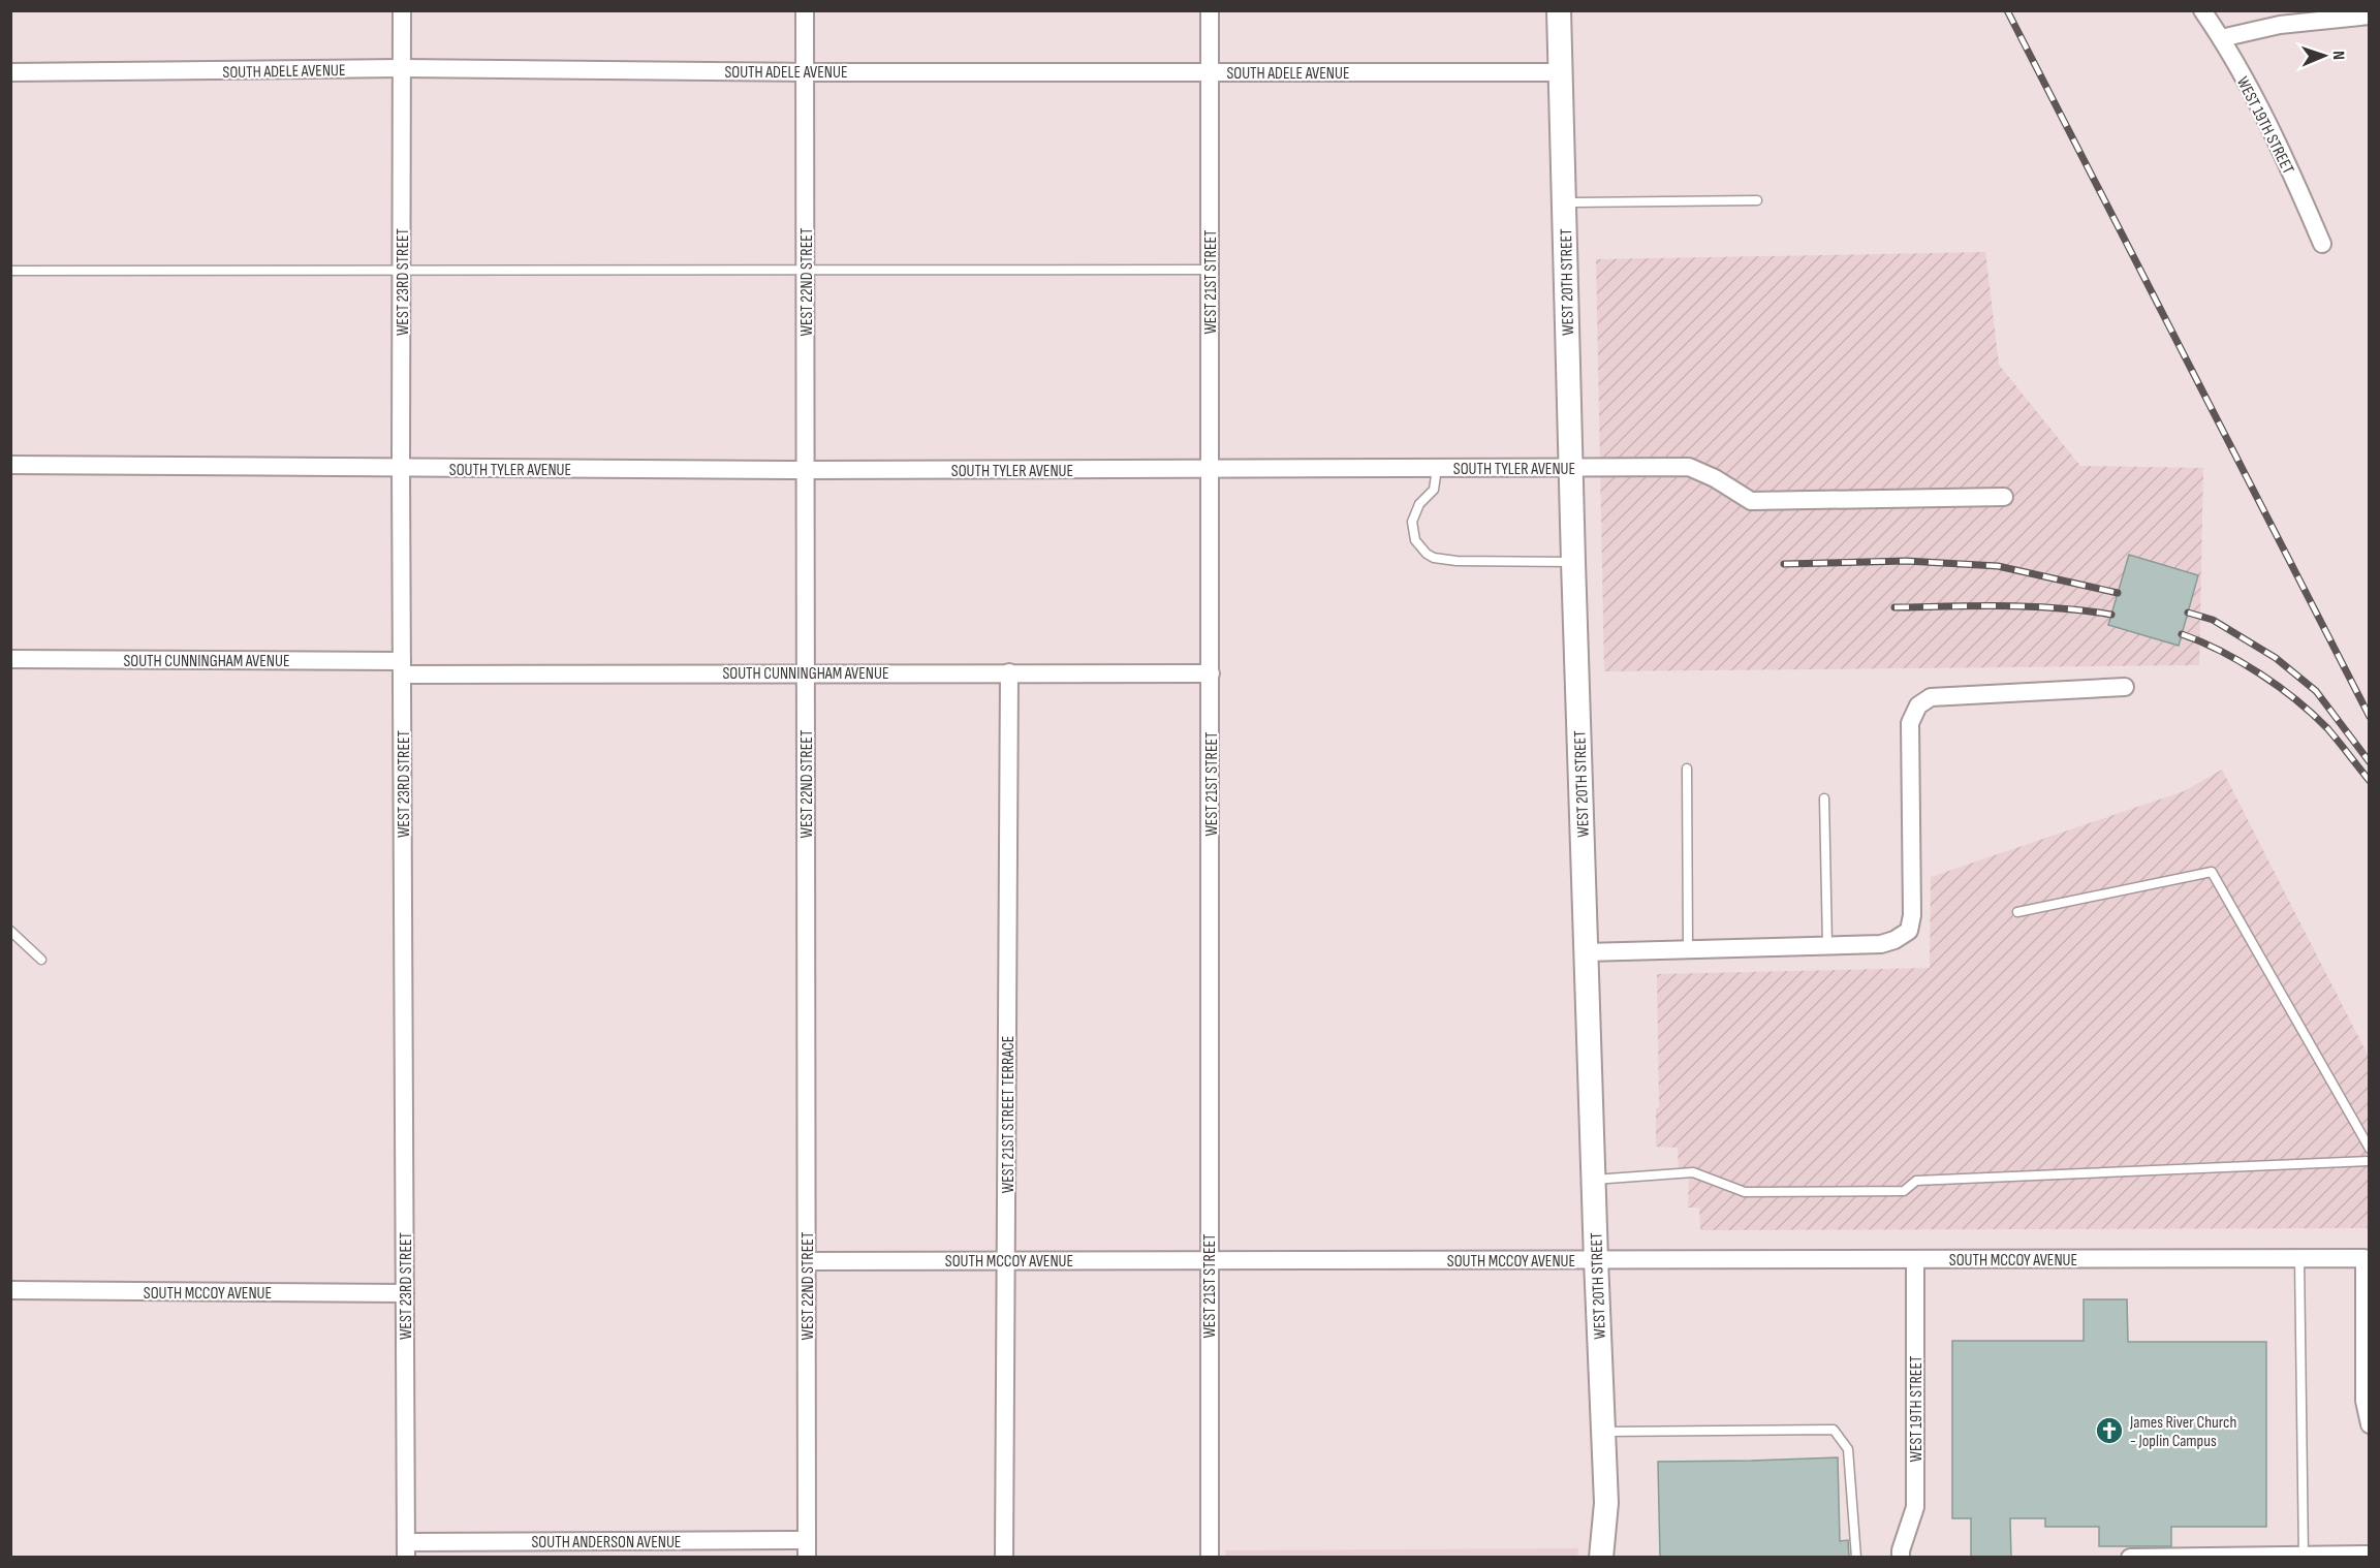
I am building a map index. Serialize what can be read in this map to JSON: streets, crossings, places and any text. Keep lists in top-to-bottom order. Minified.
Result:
{"streets":{"main road":["WEST 20TH STREET"],"street":["SOUTH ADELE AVENUE","WEST 19TH STREET","WEST 23RD STREET","WEST 22ND STREET","WEST 21ST STREET","SOUTH TYLER AVENUE","SOUTH CUNNINGHAM AVENUE","WEST 21ST STREET TERRACE","SOUTH MCCOY AVENUE","SOUTH ANDERSON AVENUE"]},"crossings":[["SOUTH ADELE AVENUE","WEST 23RD STREET"],["SOUTH ADELE AVENUE","WEST 22ND STREET"],["SOUTH ADELE AVENUE","WEST 21ST STREET"],["SOUTH ADELE AVENUE","WEST 20TH STREET"],["WEST 19TH STREET","SOUTH MCCOY AVENUE"],["WEST 23RD STREET","SOUTH TYLER AVENUE"],["WEST 23RD STREET","SOUTH CUNNINGHAM AVENUE"],["WEST 23RD STREET","SOUTH MCCOY AVENUE"],["WEST 23RD STREET","SOUTH ANDERSON AVENUE"],["WEST 22ND STREET","SOUTH TYLER AVENUE"],["WEST 22ND STREET","SOUTH CUNNINGHAM AVENUE"],["WEST 22ND STREET","SOUTH MCCOY AVENUE"],["WEST 22ND STREET","SOUTH ANDERSON AVENUE"],["WEST 21ST STREET","SOUTH TYLER AVENUE"],["WEST 21ST STREET","SOUTH CUNNINGHAM AVENUE"],["WEST 21ST STREET","SOUTH MCCOY AVENUE"],["WEST 20TH STREET","SOUTH TYLER AVENUE"],["WEST 20TH STREET","SOUTH MCCOY AVENUE"],["SOUTH CUNNINGHAM AVENUE","WEST 21ST STREET TERRACE"],["WEST 21ST STREET TERRACE","SOUTH MCCOY AVENUE"]],"places":{"church":["James River Church - Joplin Campus"]},"north":"right"}
